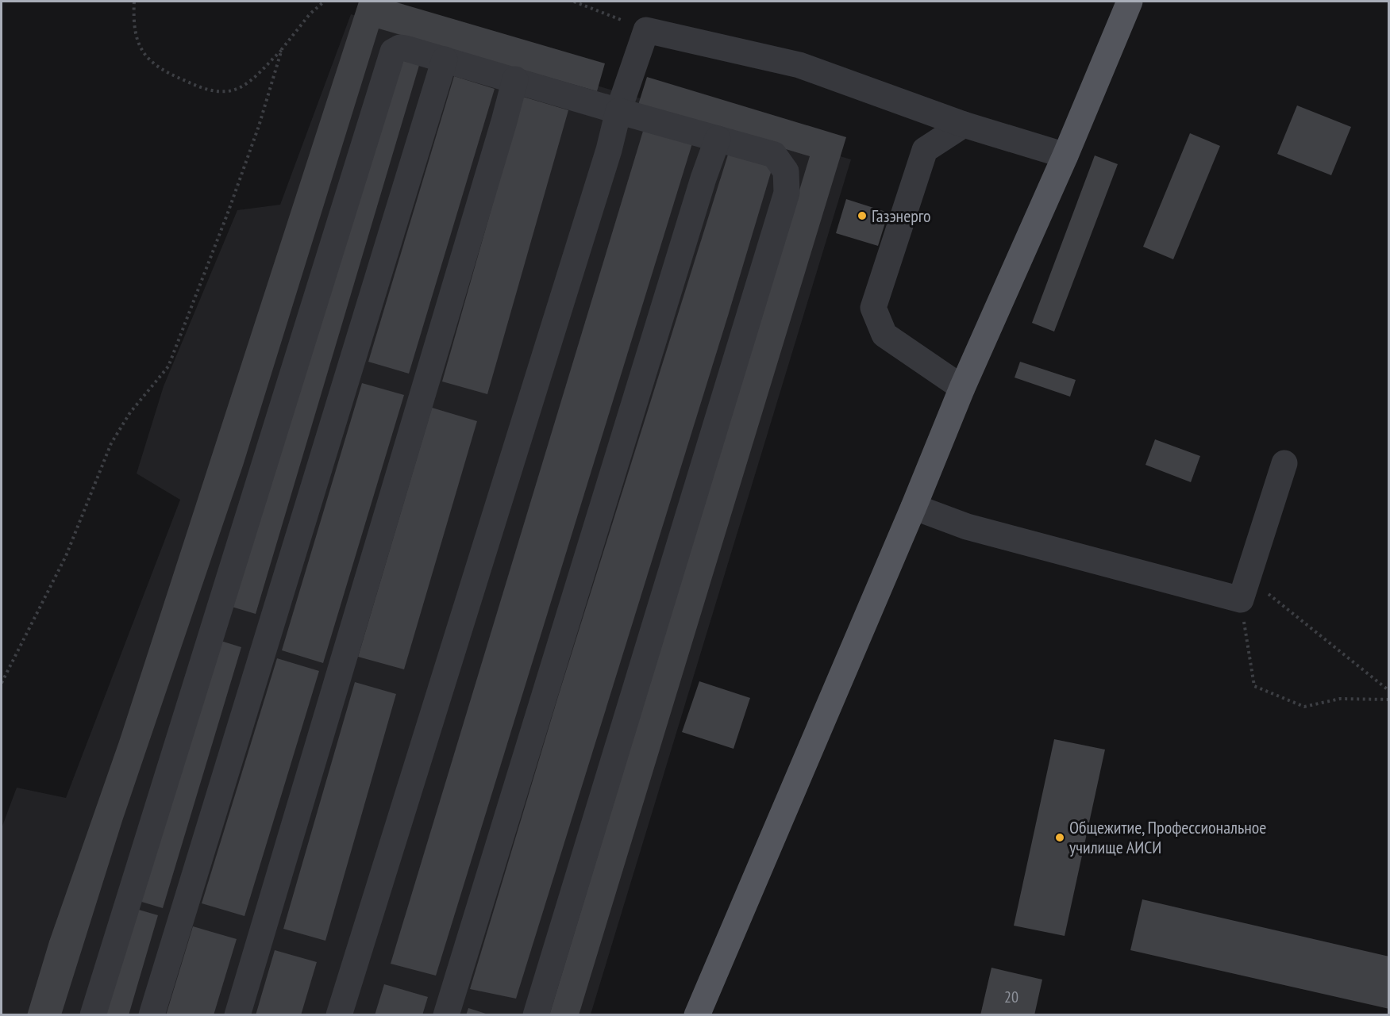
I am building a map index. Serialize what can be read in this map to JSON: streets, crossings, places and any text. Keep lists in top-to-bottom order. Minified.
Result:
{"places":["Газэнерго","Общежитие, Профессиональное училище АИСИ"],"house_numbers":["20"]}
